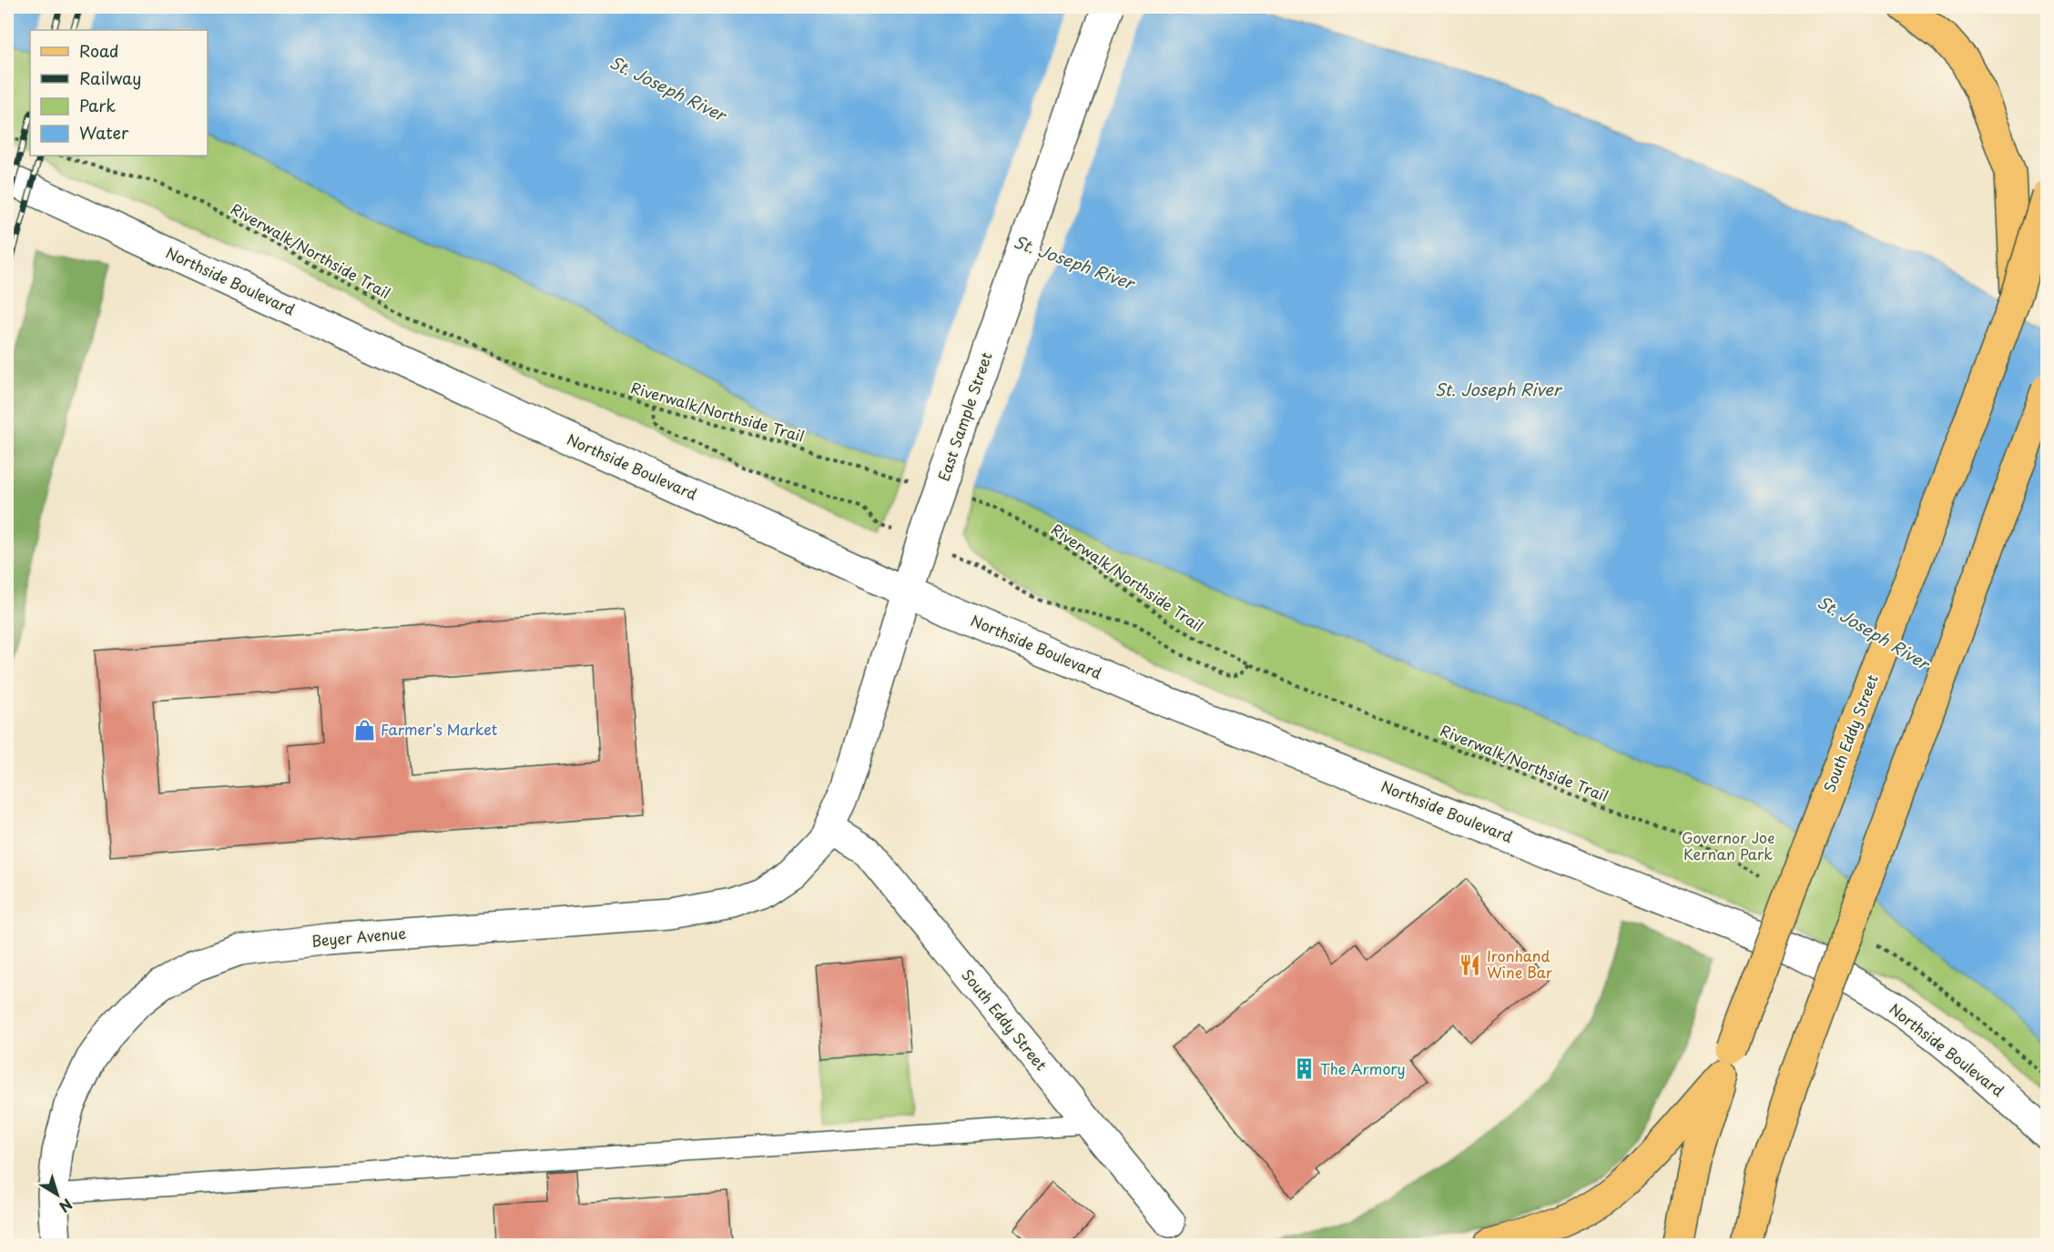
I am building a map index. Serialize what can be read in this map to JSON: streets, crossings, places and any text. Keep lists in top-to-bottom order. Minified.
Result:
{"streets":{"main road":["South Eddy Street"],"street":["Northside Boulevard","East Sample Street","Beyer Avenue"],"path":["Riverwalk/Northside Trail"]},"crossings":[["Northside Boulevard","East Sample Street"],["East Sample Street","South Eddy Street"],["East Sample Street","Beyer Avenue"],["South Eddy Street","Beyer Avenue"]],"water":["St. Joseph River"],"parks":["Governor Joe Kernan Park"],"places":{"shop":["Farmer's Market"],"restaurant":["Ironhand Wine Bar"],"building":["The Armory"]},"legend":["Road","Railway","Park","Water"],"north":"bottom right"}
